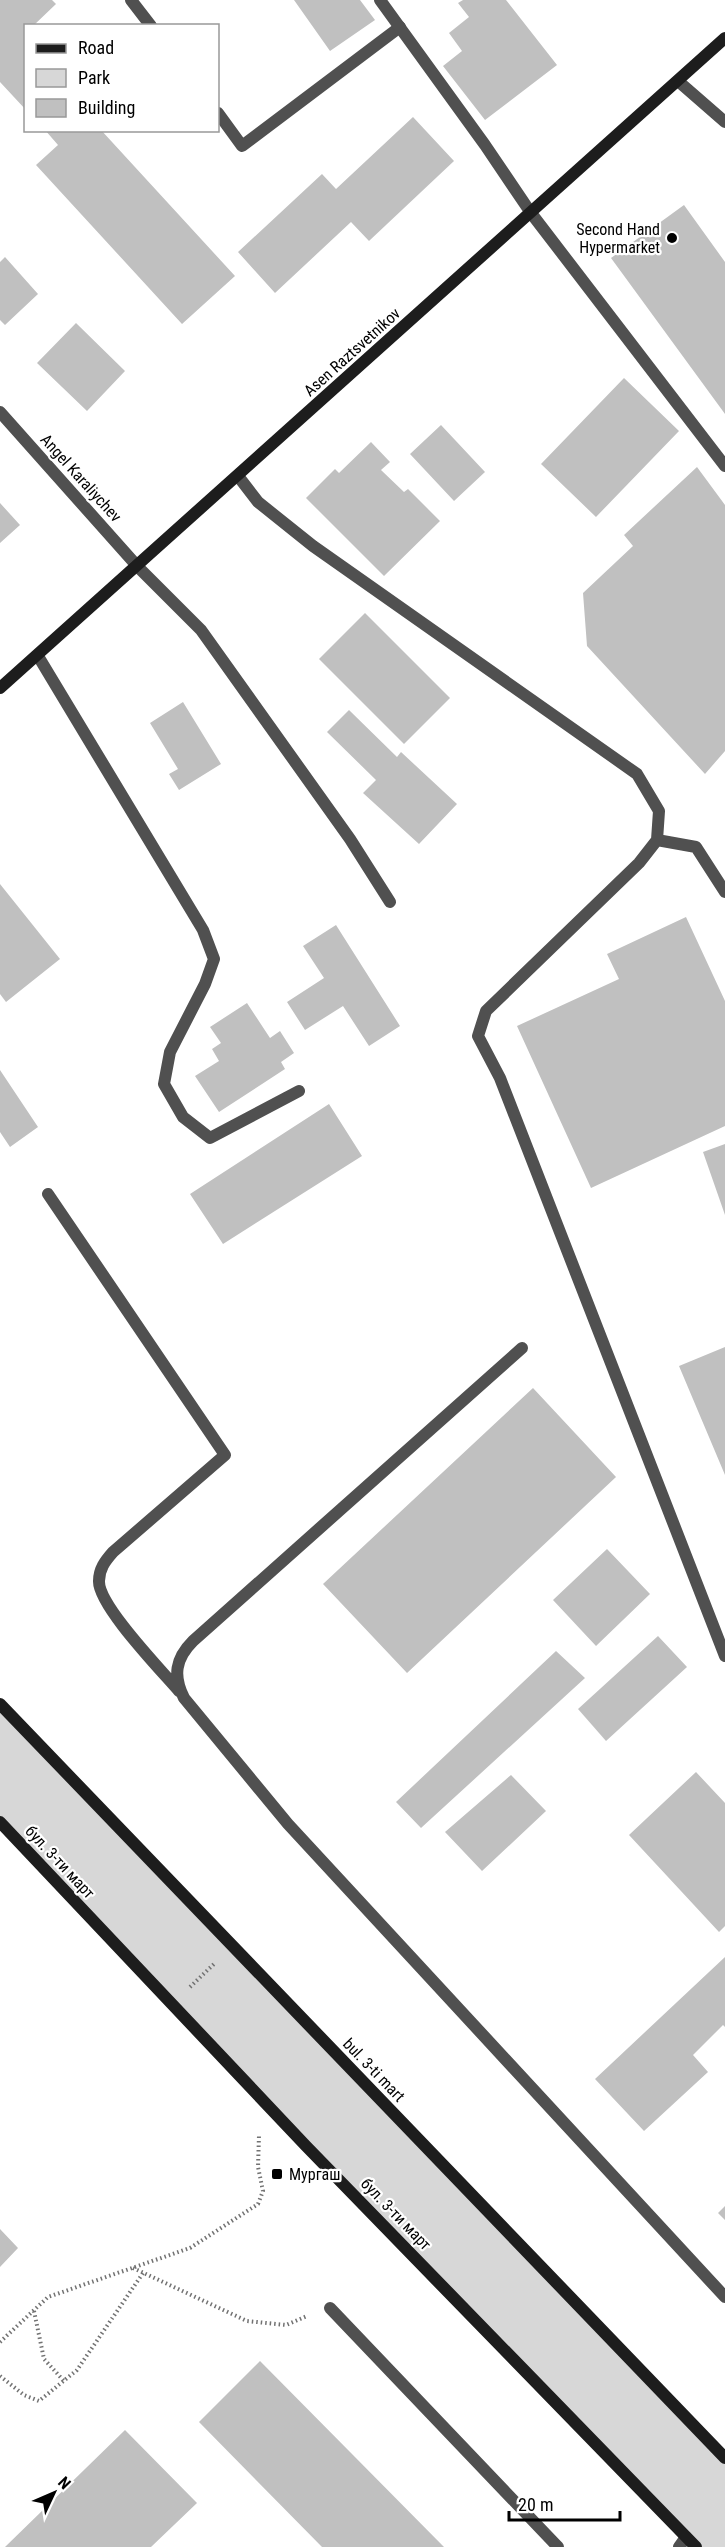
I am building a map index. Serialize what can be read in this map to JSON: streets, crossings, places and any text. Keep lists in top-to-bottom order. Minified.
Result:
{"streets":{"street":["Asen Raztsvetnikov","Angel Karaliychev","бул. 3-ти март","bul. 3-ti mart"]},"crossings":[["Asen Raztsvetnikov","Angel Karaliychev"]],"places":{"other":["Second Hand Hypermarket"],"transit":["Мургаш"]},"legend":["Road","Park","Building"],"scale_bar":"20 m","north":"top right"}
